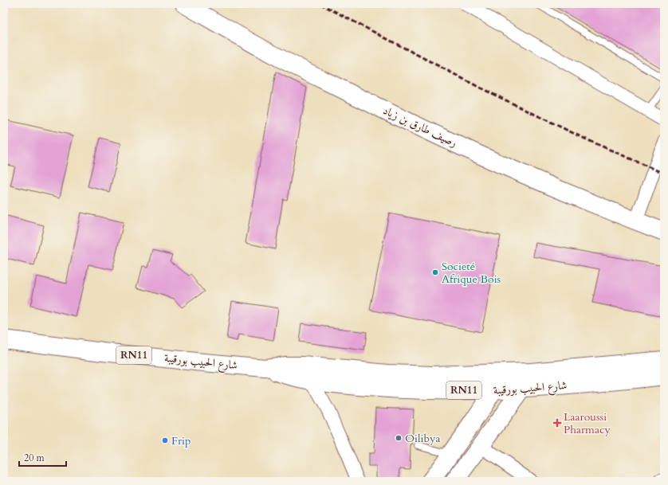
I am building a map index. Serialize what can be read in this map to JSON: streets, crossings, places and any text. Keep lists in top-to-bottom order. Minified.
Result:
{"streets":{"main road":["رصيف طارق بن زياد","RN11","شارع الحبيب بورقيبة"]},"places":{"other":["Societé Afrique Bois","Oilibya","Frip"],"health":["Laaroussi Pharmacy"]},"scale_bar":"20 m"}
